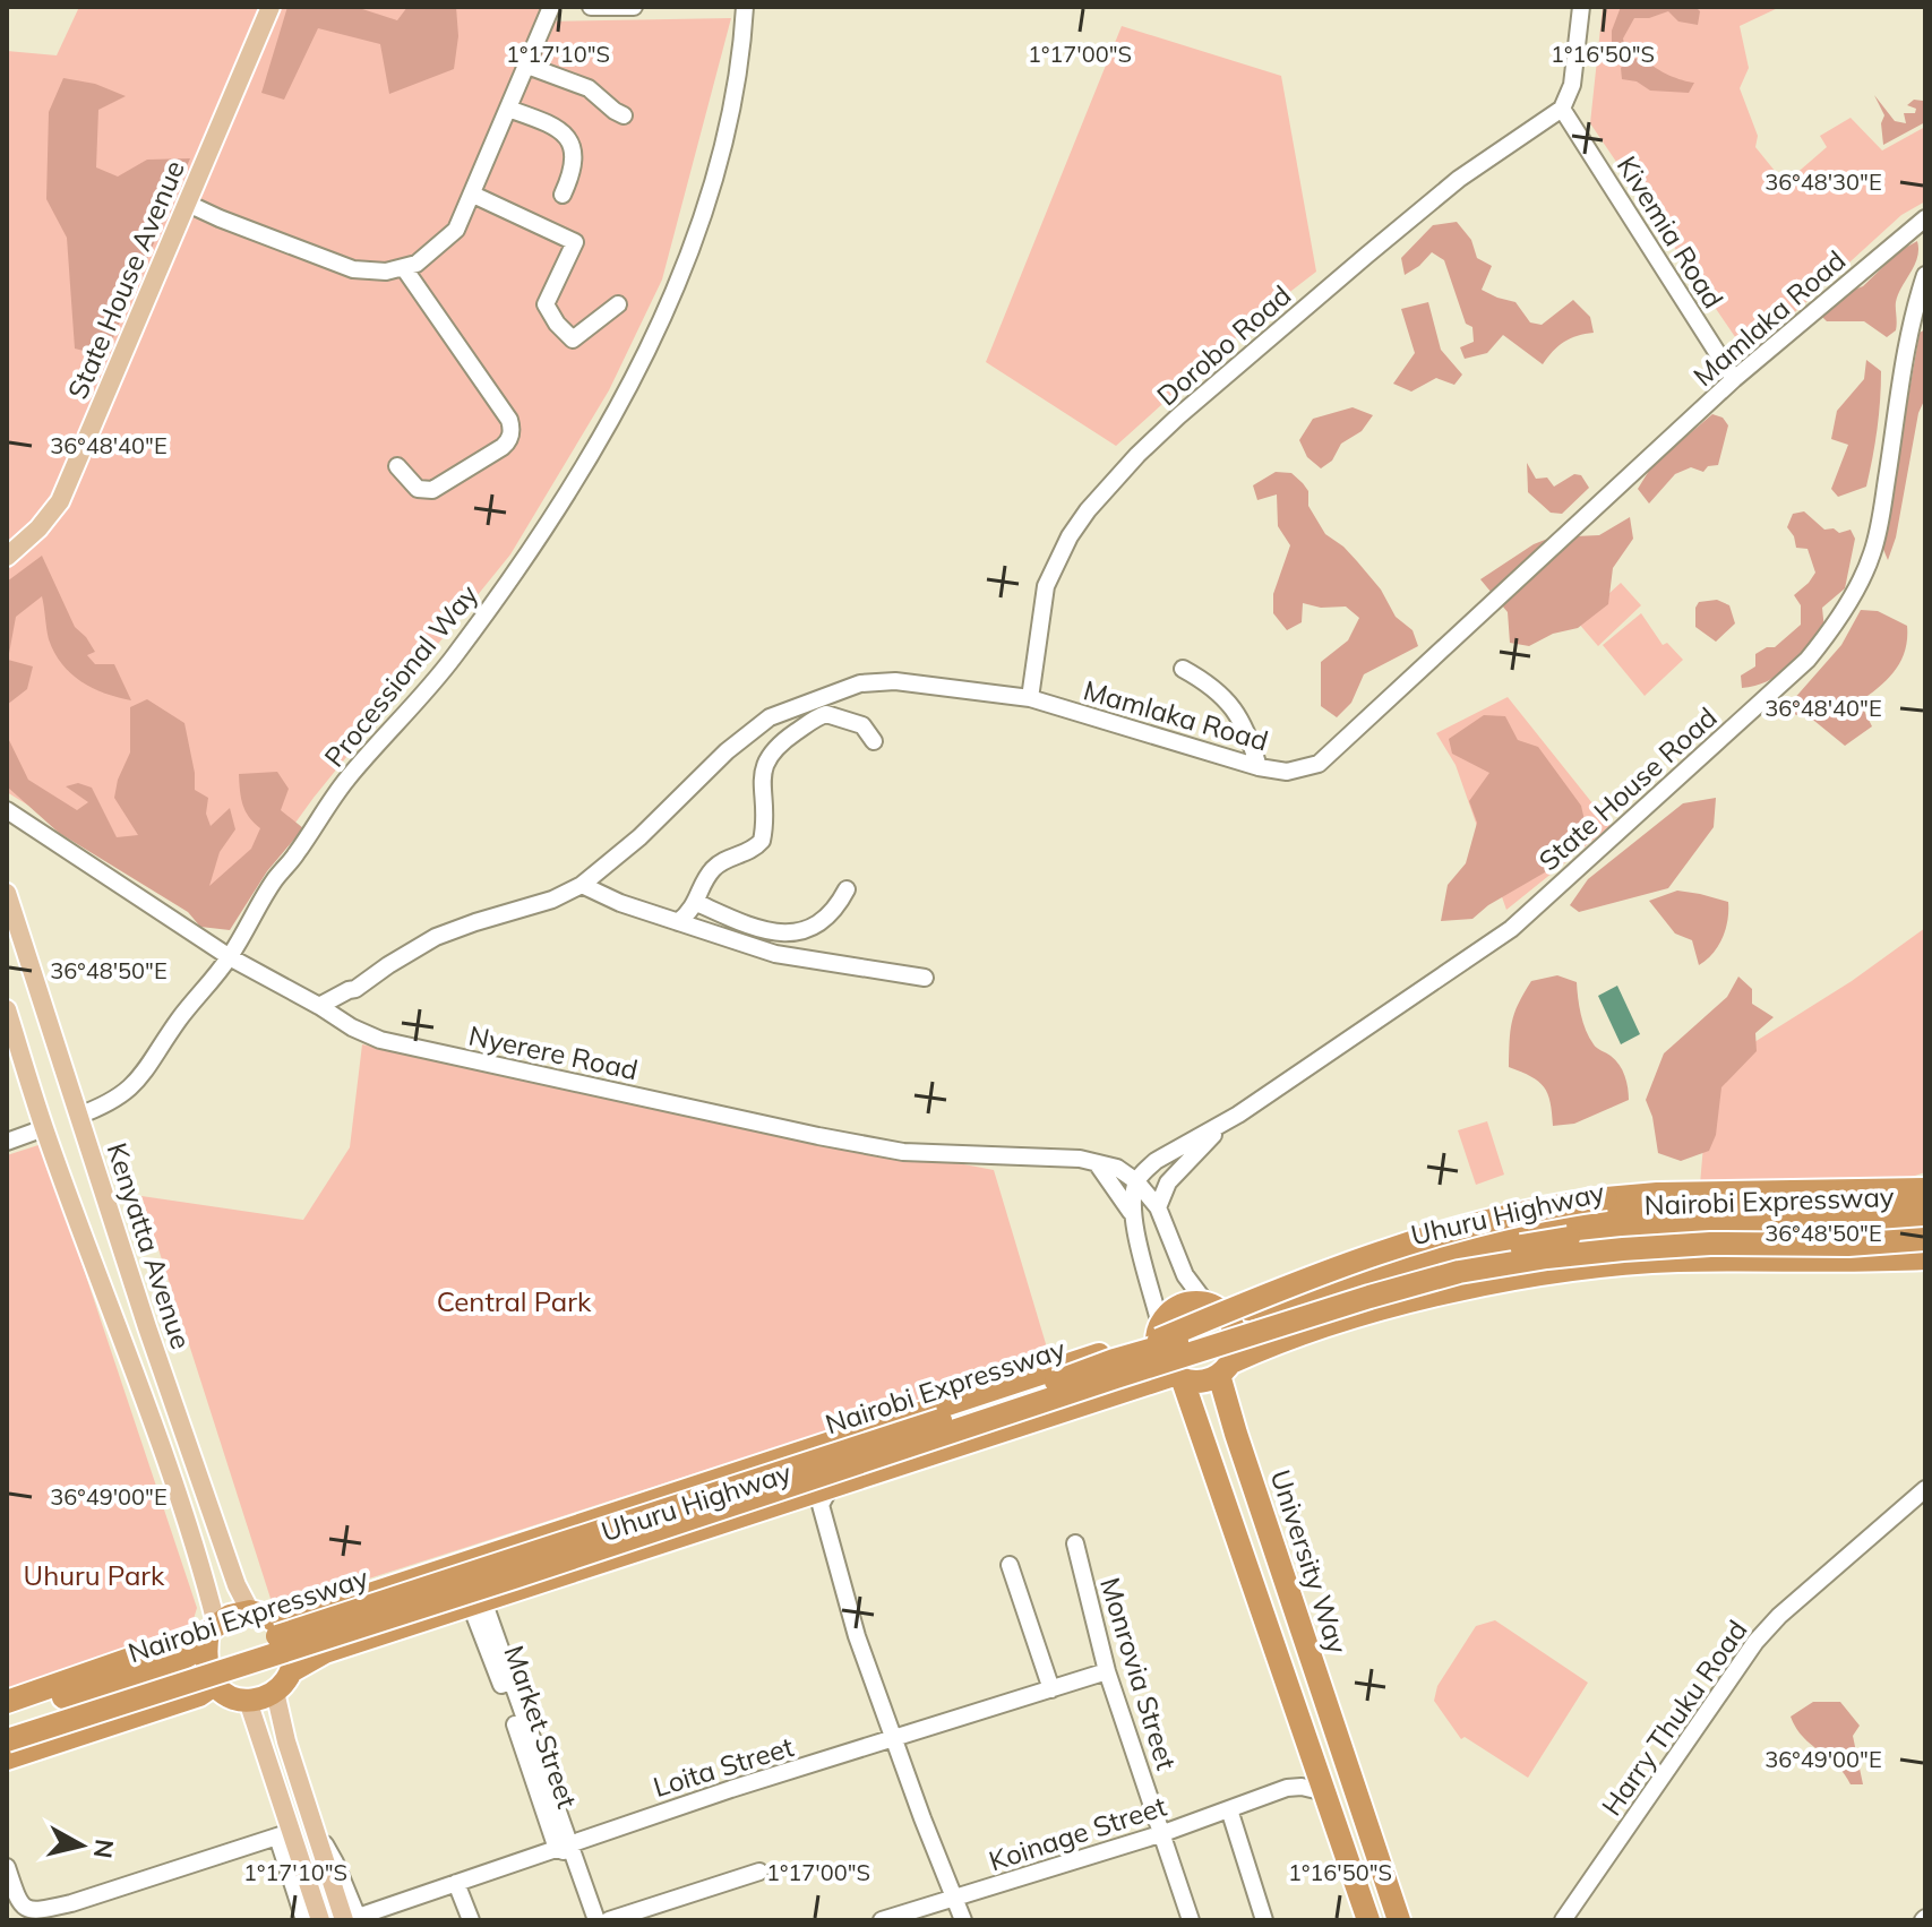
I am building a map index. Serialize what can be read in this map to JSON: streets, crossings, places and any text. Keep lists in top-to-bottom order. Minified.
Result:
{"streets":{"highway":["Nairobi Expressway","Uhuru Highway","University Way"],"main road":["State House Avenue","Kenyatta Avenue"],"street":["Kivemia Road","Mamlaka Road","Dorobo Road","Processional Way","State House Road","Nyerere Road","Monrovia Street","Harry Thuku Road","Market Street","Loita Street","Koinage Street"]},"crossings":[["Kivemia Road","Mamlaka Road"],["Kivemia Road","Dorobo Road"],["Mamlaka Road","Dorobo Road"],["Mamlaka Road","Nyerere Road"],["Processional Way","Nyerere Road"],["Processional Way","Kenyatta Avenue"],["State House Road","Nyerere Road"],["Uhuru Highway","Kenyatta Avenue"],["Uhuru Highway","University Way"],["Uhuru Highway","Market Street"],["Monrovia Street","Loita Street"],["Monrovia Street","Koinage Street"],["Market Street","Loita Street"]],"parks":["Central Park","Uhuru Park"],"north":"right","coordinates":["1°17'10\"S","1°17'00\"S","1°16'50\"S","36°48'30\"E","36°48'40\"E","36°48'50\"E","36°49'00\"E"]}
